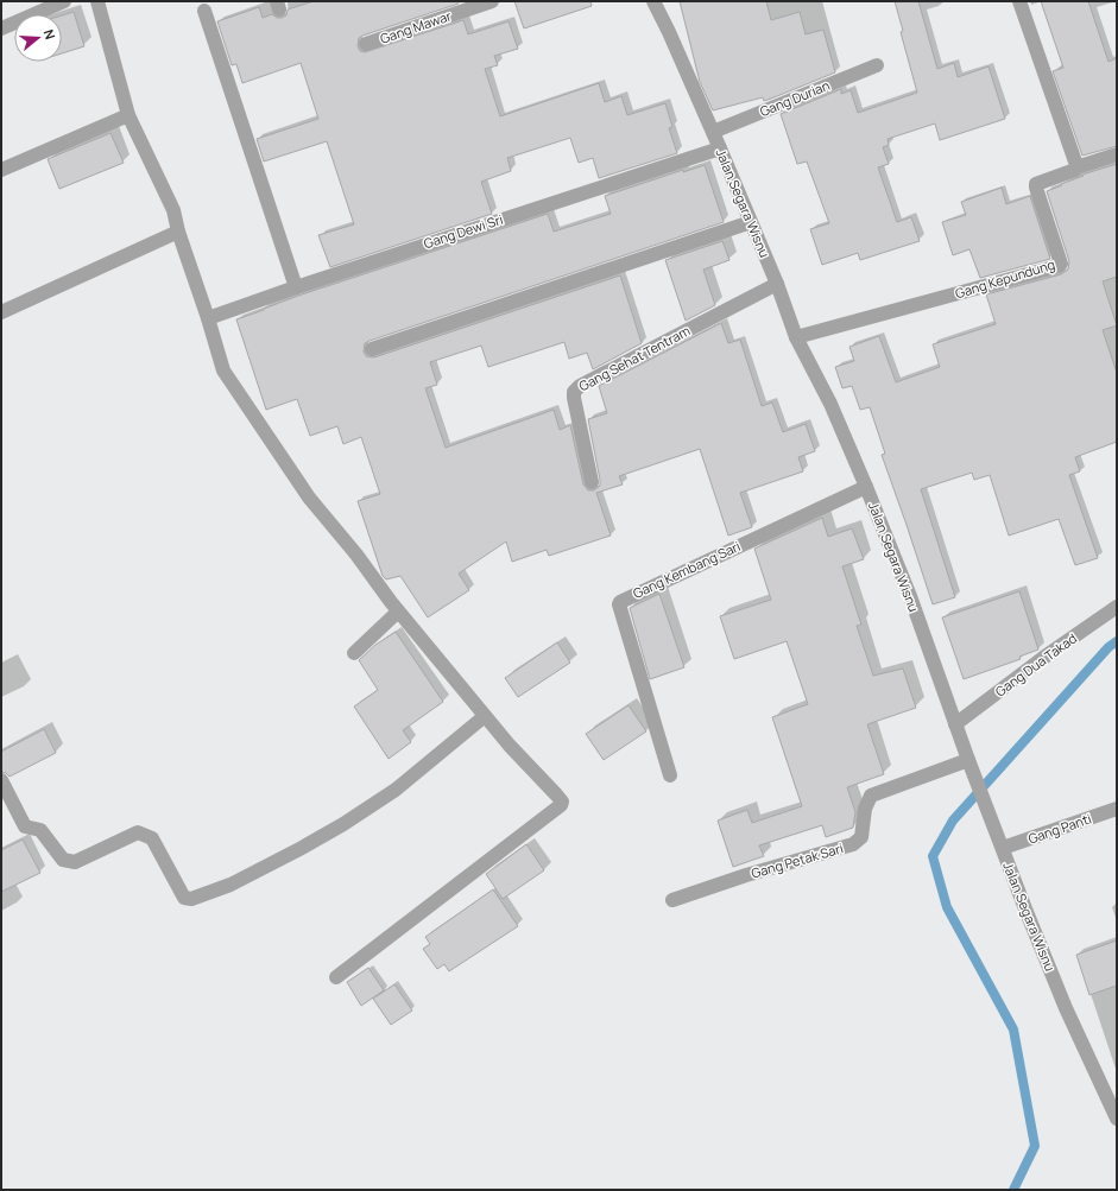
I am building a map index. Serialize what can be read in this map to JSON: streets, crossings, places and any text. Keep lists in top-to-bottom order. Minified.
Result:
{"streets":{"street":["Gang Mawar","Gang Durian","Jalan Segara Wisnu","Gang Dewi Sri","Gang Kepundung","Gang Sehat Tentram","Gang Kembang Sari","Gang Dua Takad","Gang Panti","Gang Petak Sari"]},"crossings":[["Gang Durian","Jalan Segara Wisnu"],["Jalan Segara Wisnu","Gang Dewi Sri"],["Jalan Segara Wisnu","Gang Kepundung"],["Jalan Segara Wisnu","Gang Sehat Tentram"],["Jalan Segara Wisnu","Gang Kembang Sari"],["Jalan Segara Wisnu","Gang Dua Takad"],["Jalan Segara Wisnu","Gang Panti"],["Jalan Segara Wisnu","Gang Petak Sari"]],"north":"right"}
